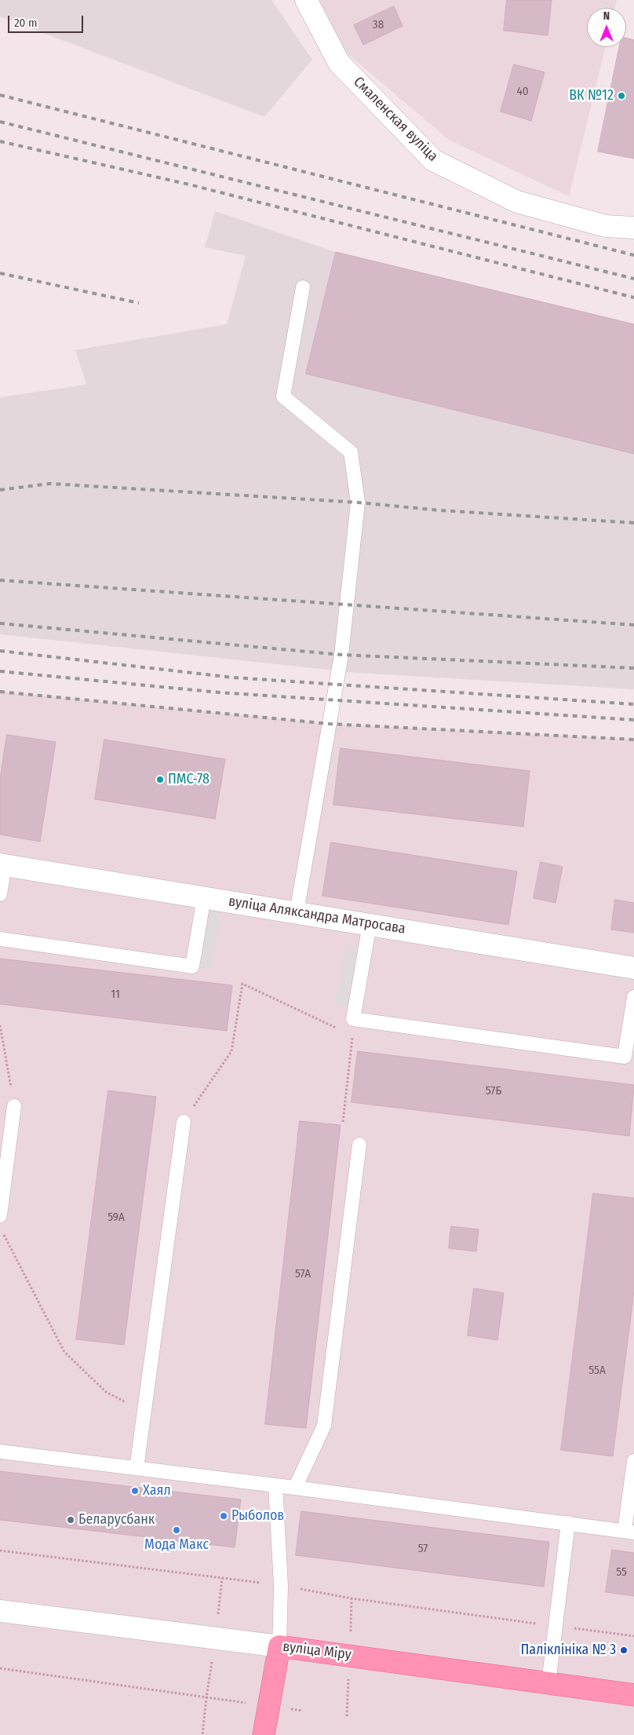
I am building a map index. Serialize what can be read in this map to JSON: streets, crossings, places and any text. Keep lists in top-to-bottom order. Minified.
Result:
{"streets":{"main road":["вуліца Міру"],"street":["Смаленская вуліца","вуліца Аляксандра Матросава"]},"places":["ВК №12","ПМС-78","Хаял","Рыболов","Беларусбанк","Мода Макс","Паліклініка № 3"],"house_numbers":["38","40","11","57Б","59А","57А","55А","57","55"],"scale_bar":"20 m","north":"top"}
